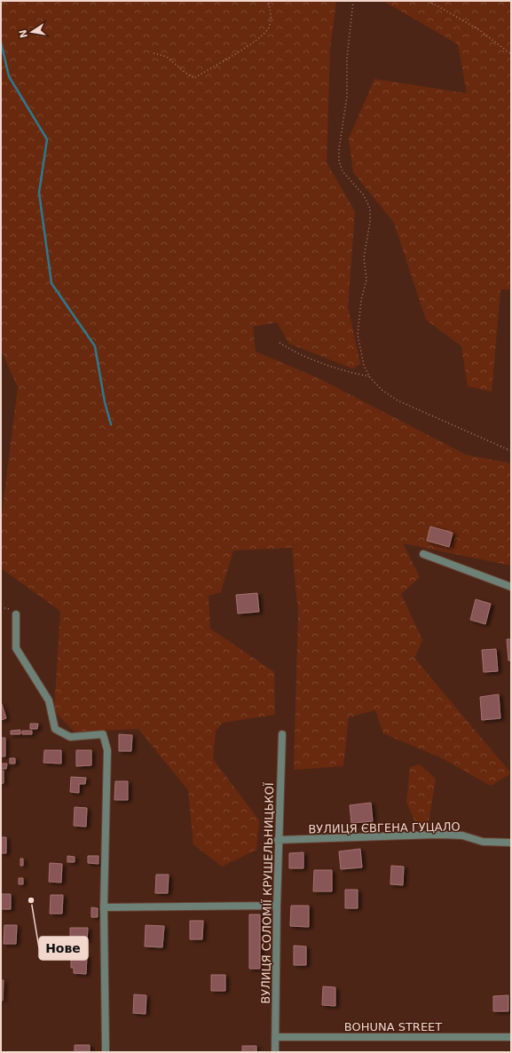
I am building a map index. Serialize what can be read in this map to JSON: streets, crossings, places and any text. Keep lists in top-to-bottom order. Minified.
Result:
{"streets":{"street":["ВУЛИЦЯ ЄВГЕНА ГУЦАЛО","ВУЛИЦЯ СОЛОМІЇ КРУШЕЛЬНИЦЬКОЇ","BOHUNA STREET"]},"crossings":[["ВУЛИЦЯ ЄВГЕНА ГУЦАЛО","ВУЛИЦЯ СОЛОМІЇ КРУШЕЛЬНИЦЬКОЇ"],["ВУЛИЦЯ СОЛОМІЇ КРУШЕЛЬНИЦЬКОЇ","BOHUNA STREET"]],"places":["Нове"],"north":"left"}
